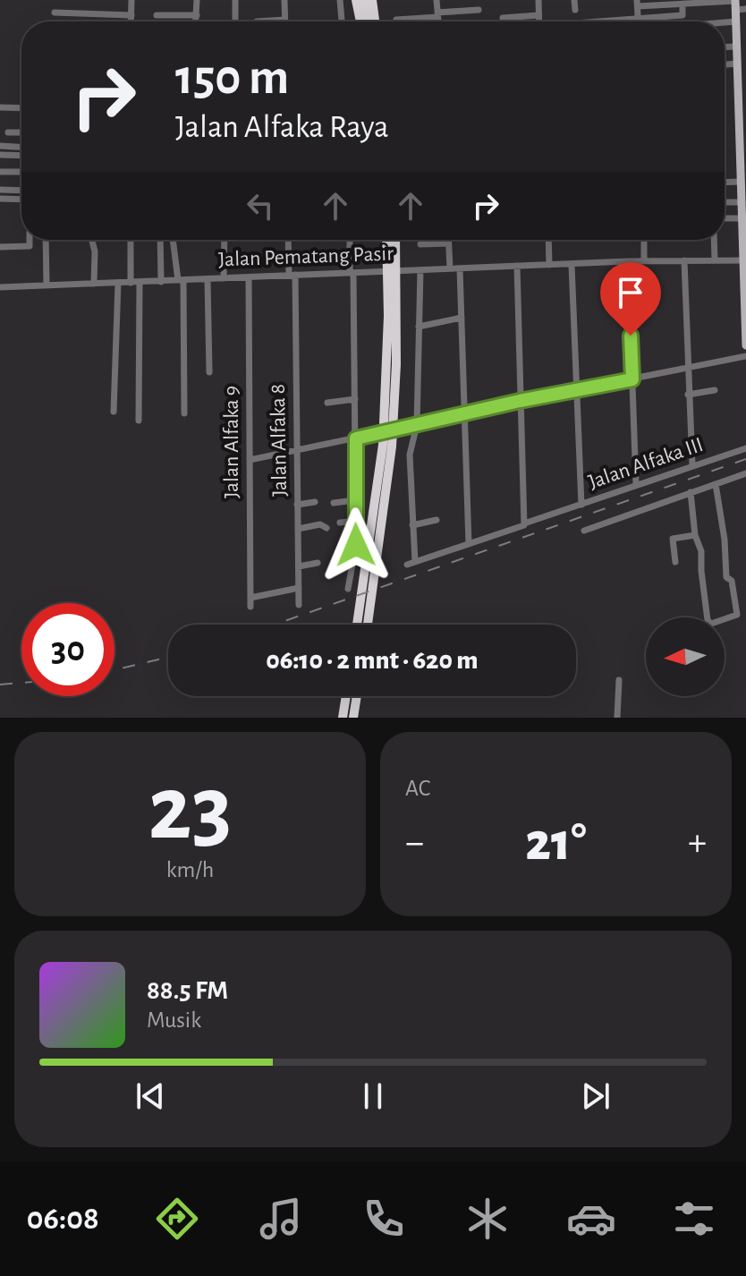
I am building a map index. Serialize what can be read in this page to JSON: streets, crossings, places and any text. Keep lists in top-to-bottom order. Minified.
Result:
{"streets":{"street":["Jalan Pematang Pasir","Jalan Alfaka 8","Jalan Alfaka 9","Jalan Alfaka III"]},"crossings":[["Jalan Pematang Pasir","Jalan Alfaka 8"],["Jalan Pematang Pasir","Jalan Alfaka 9"],["Jalan Pematang Pasir","Jalan Alfaka III"]],"north":"left","page":{"turn":["150 m","Jalan Alfaka Raya"],"limit":"30","trip":"06:10 · 2 mnt · 620 m","tile":[["23","km/h"],"AC"],"heat":["−","21°","+"],"song":["88.5 FM","Musik"],"tabs":"06:08"}}
